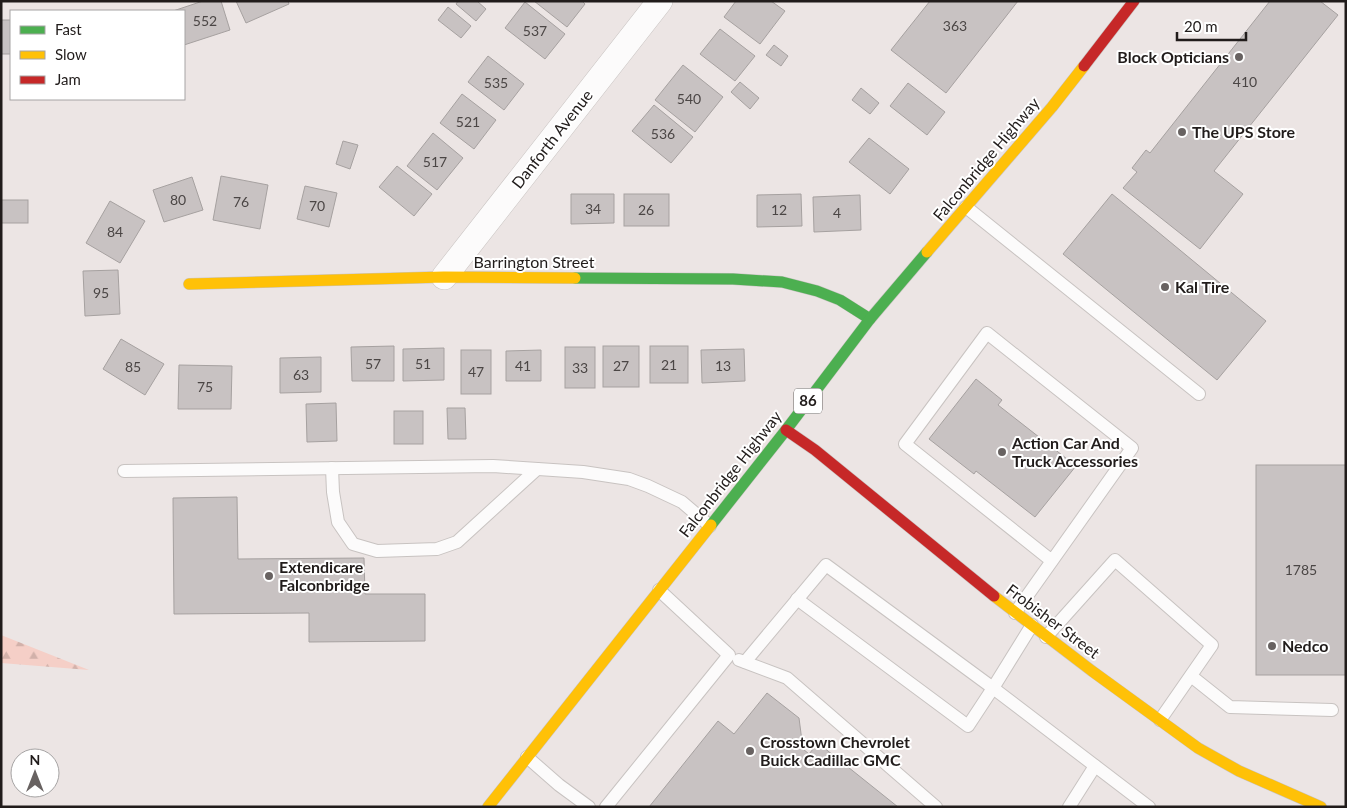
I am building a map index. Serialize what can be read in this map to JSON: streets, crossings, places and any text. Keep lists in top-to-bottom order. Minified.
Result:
{"streets":{"street":["Danforth Avenue","Falconbridge Highway","Barrington Street","86","Frobisher Street"]},"crossings":[["Danforth Avenue","Barrington Street"],["Falconbridge Highway","Barrington Street"],["Falconbridge Highway","Frobisher Street"]],"places":["Block Opticians","The UPS Store","Kal Tire","Action Car And Truck Accessories","Extendicare Falconbridge","Nedco","Crosstown Chevrolet Buick Cadillac GMC"],"house_numbers":["552","363","537","410","535","540","521","536","517","80","76","70","34","26","12","4","84","95","57","51","21","41","27","13","85","33","47","63","75","1785"],"legend":["Fast","Slow","Jam"],"scale_bar":"20 m","north":"top"}
